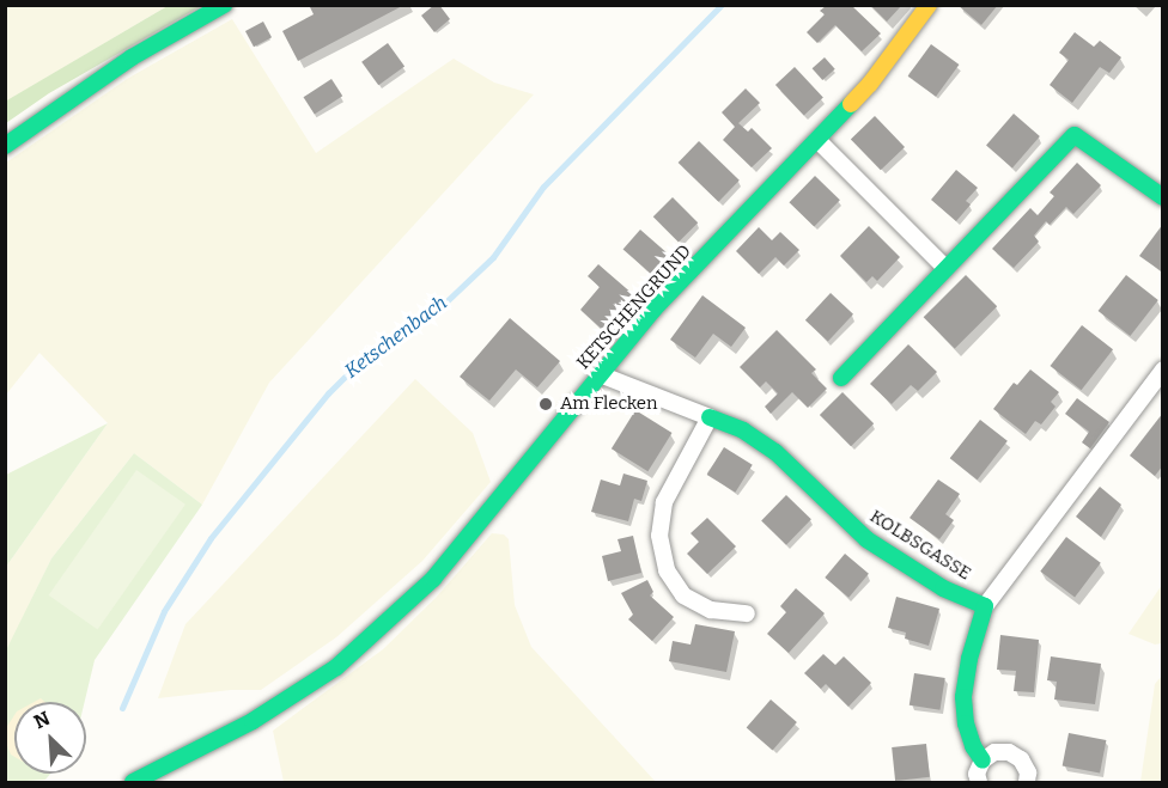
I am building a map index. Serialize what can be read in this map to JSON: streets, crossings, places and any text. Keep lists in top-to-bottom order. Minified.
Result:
{"streets":{"street":["KETSCHENGRUND","KOLBSGASSE"]},"crossings":[["KETSCHENGRUND","KOLBSGASSE"]],"water":["Ketschenbach"],"places":["Am Flecken"],"north":"top left"}
